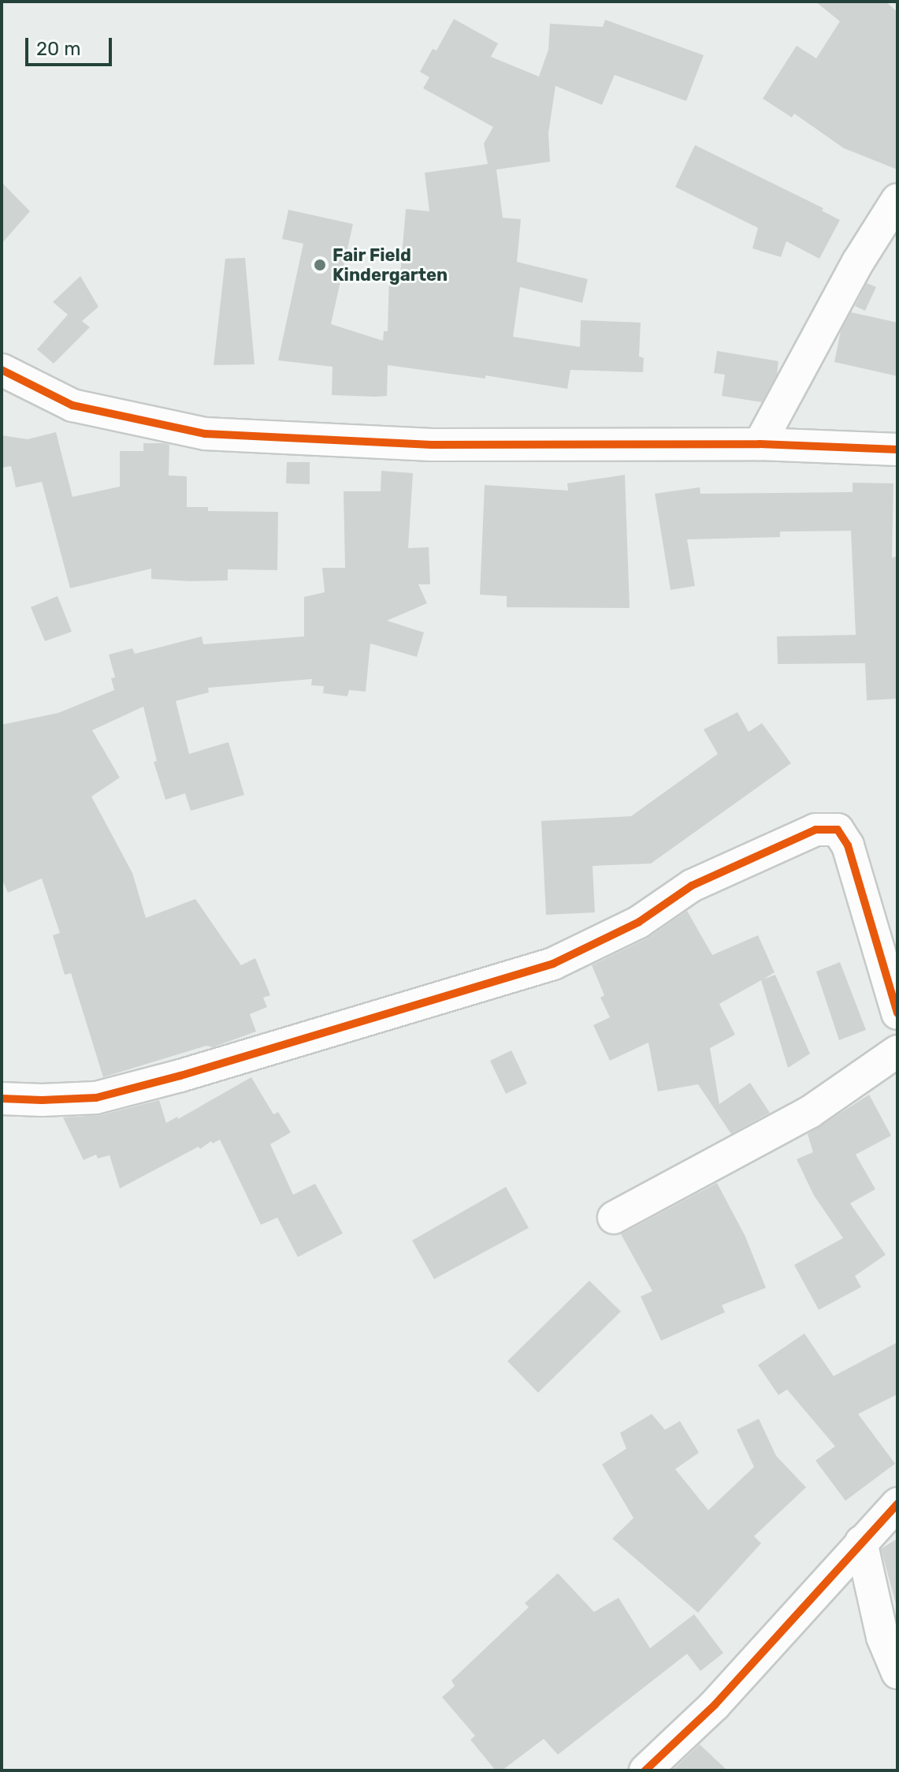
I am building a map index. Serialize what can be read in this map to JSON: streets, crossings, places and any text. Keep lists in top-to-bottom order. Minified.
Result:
{"places":["Fair Field Kindergarten"],"scale_bar":"20 m"}
